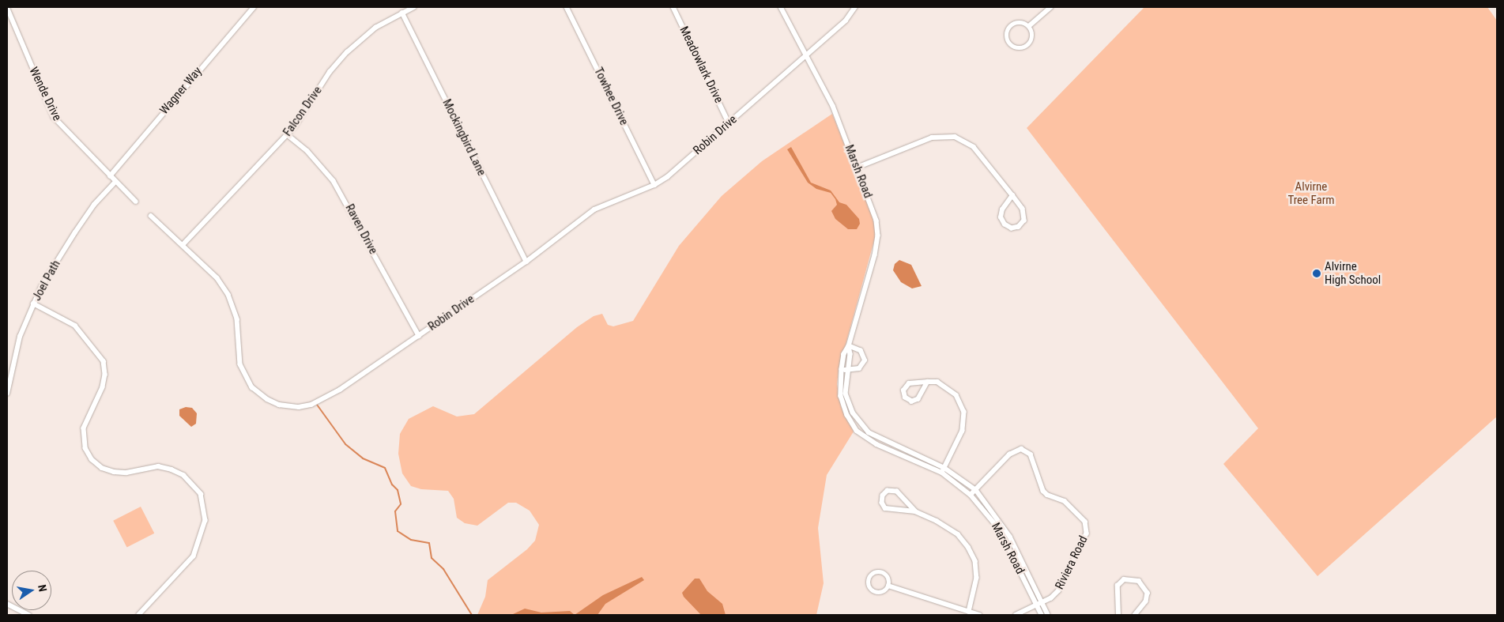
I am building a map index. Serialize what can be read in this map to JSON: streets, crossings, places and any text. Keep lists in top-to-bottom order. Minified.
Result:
{"streets":{"street":["Meadowlark Drive","Wagner Way","Wende Drive","Towhee Drive","Falcon Drive","Robin Drive","Mockingbird Lane","Marsh Road","Raven Drive","Joel Path","Riviera Road"]},"crossings":[["Meadowlark Drive","Robin Drive"],["Wagner Way","Wende Drive"],["Wende Drive","Joel Path"],["Towhee Drive","Robin Drive"],["Falcon Drive","Robin Drive"],["Falcon Drive","Mockingbird Lane"],["Falcon Drive","Raven Drive"],["Robin Drive","Mockingbird Lane"],["Robin Drive","Marsh Road"],["Robin Drive","Raven Drive"],["Marsh Road","Riviera Road"]],"parks":["Alvirne Tree Farm"],"places":["Alvirne High School"],"north":"right"}
